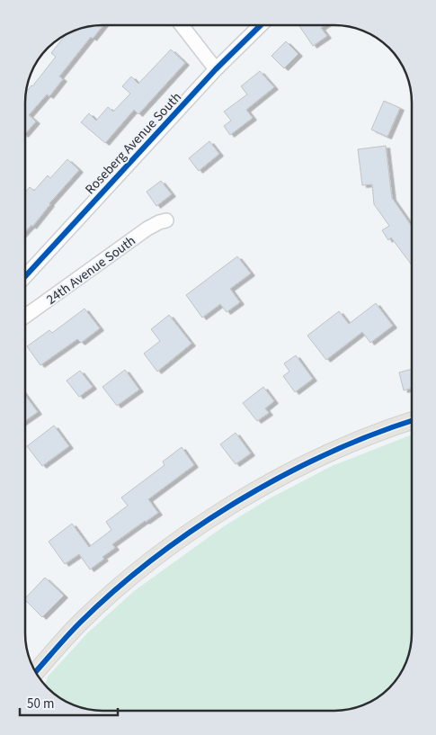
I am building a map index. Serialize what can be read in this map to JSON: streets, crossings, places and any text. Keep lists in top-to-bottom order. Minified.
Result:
{"streets":{"street":["Roseberg Avenue South","24th Avenue South"]},"scale_bar":"50 m"}
